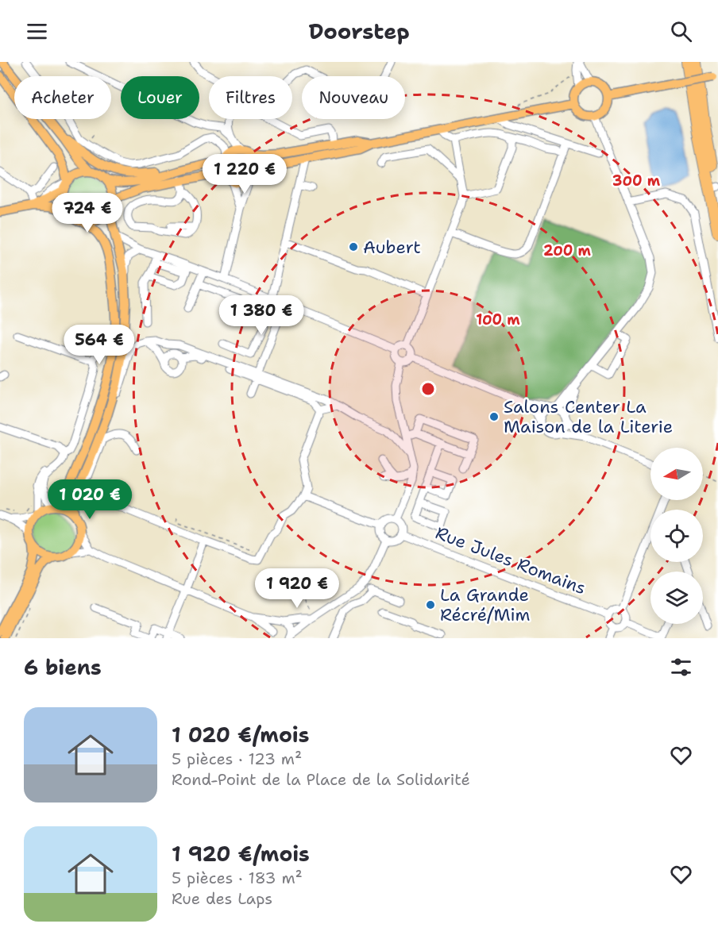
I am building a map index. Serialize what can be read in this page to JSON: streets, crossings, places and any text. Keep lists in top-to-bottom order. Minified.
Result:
{"streets":{"street":["Rue Jules Romains"]},"places":["Aubert","Salons Center La Maison de la Literie","La Grande Récré/Mim"],"north":"left","page":{"header":"Doorstep","chip":["Acheter","Louer","Filtres","Nouveau"],"price":["1 220 €","724 €","1 380 €","564 €","1 020 €","1 920 €"],"heading":"6 biens","list":[{"name":"1 020 €/mois","note":"5 pièces · 123 m² · Rond-Point de la Place de la Solidarité"},{"name":"1 920 €/mois","note":"5 pièces · 183 m² · Rue des Laps"}]},"rings":["300 m","200 m","100 m"]}
